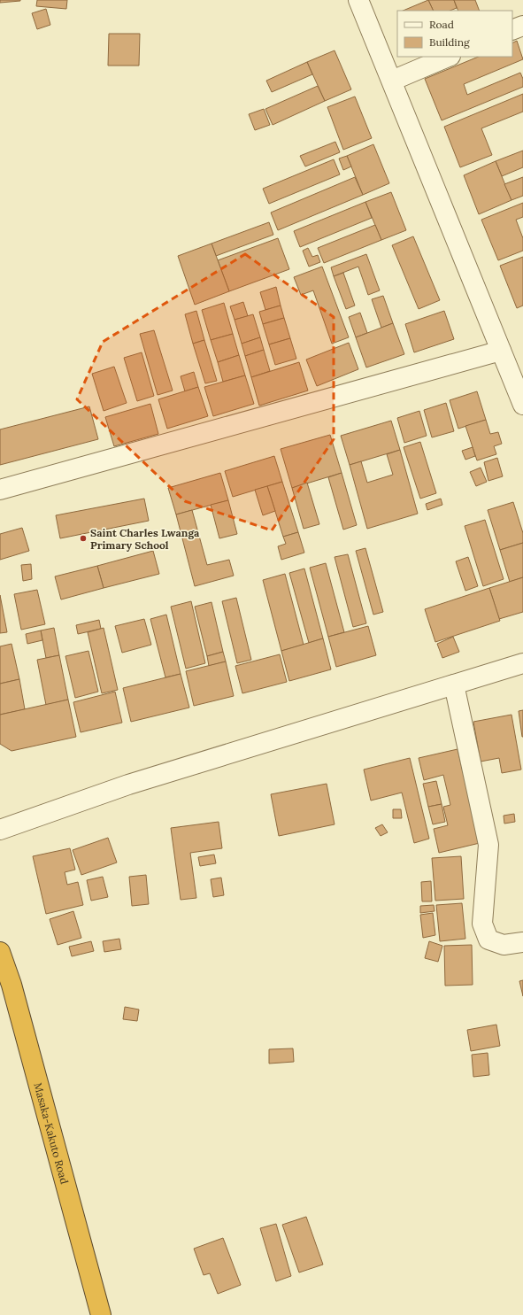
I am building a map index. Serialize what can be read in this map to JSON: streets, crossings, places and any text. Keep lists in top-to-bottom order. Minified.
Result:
{"streets":{"highway":["Masaka-Kakuto Road"]},"places":["Saint Charles Lwanga Primary School"],"legend":["Road","Building"]}
